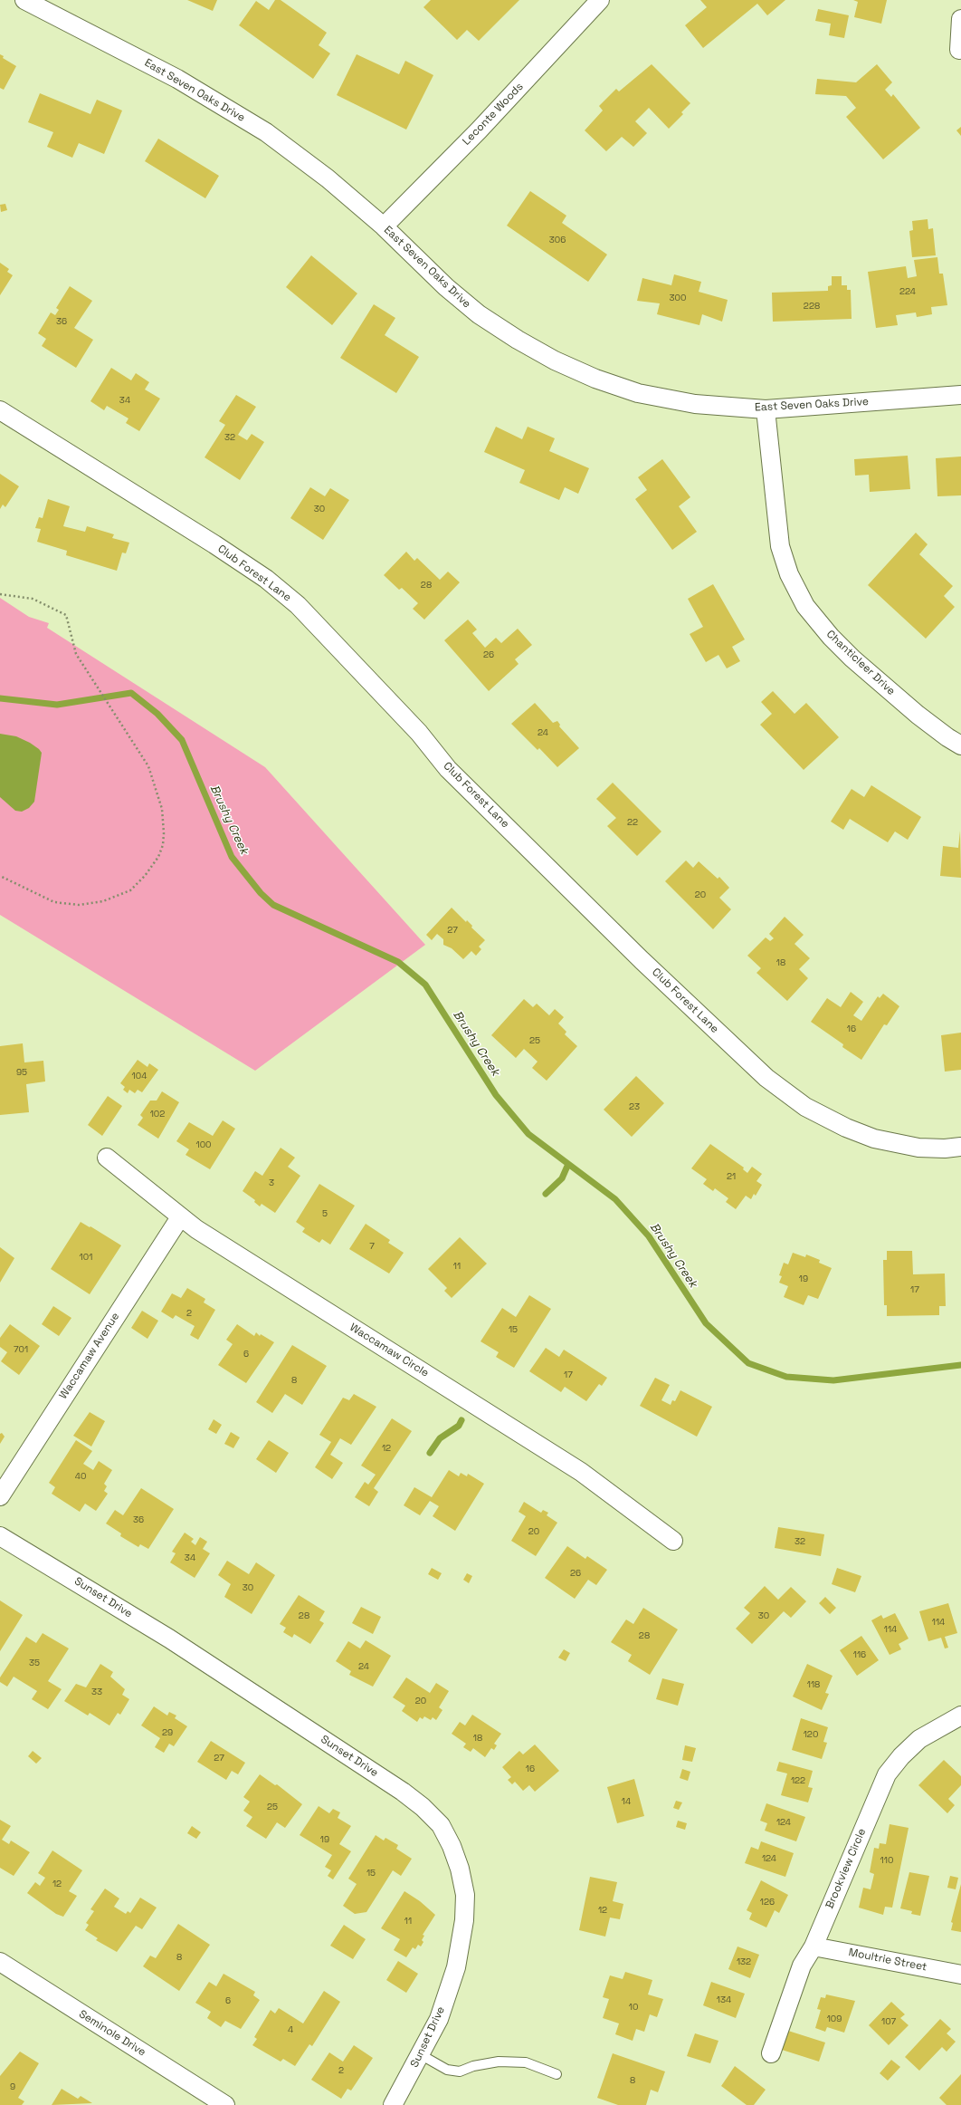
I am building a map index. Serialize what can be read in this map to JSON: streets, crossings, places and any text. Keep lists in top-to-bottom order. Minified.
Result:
{"streets":{"street":["East Seven Oaks Drive","Leconte Woods","Club Forest Lane","Chanticleer Drive","Waccamaw Circle","Waccamaw Avenue","Sunset Drive","Brookview Circle","Moultrie Street","Seminole Drive"]},"crossings":[["East Seven Oaks Drive","Leconte Woods"],["East Seven Oaks Drive","Chanticleer Drive"],["Waccamaw Circle","Waccamaw Avenue"],["Brookview Circle","Moultrie Street"]],"water":["Brushy Creek"],"house_numbers":["306","224","300","228","36","34","32","30","28","26","24","22","20","27","18","16","25","95","104","23","102","100","21","3","5","7","101","11","19","17","2","15","701","6","17","8","12","40","36","20","32","34","26","30","28","30","114","114","28","116","35","24","118","33","20","29","120","18","27","16","122","14","25","124","19","124","110","15","12","126","12","11","8","132","134","6","10","109","107","4","2","8","9"]}
